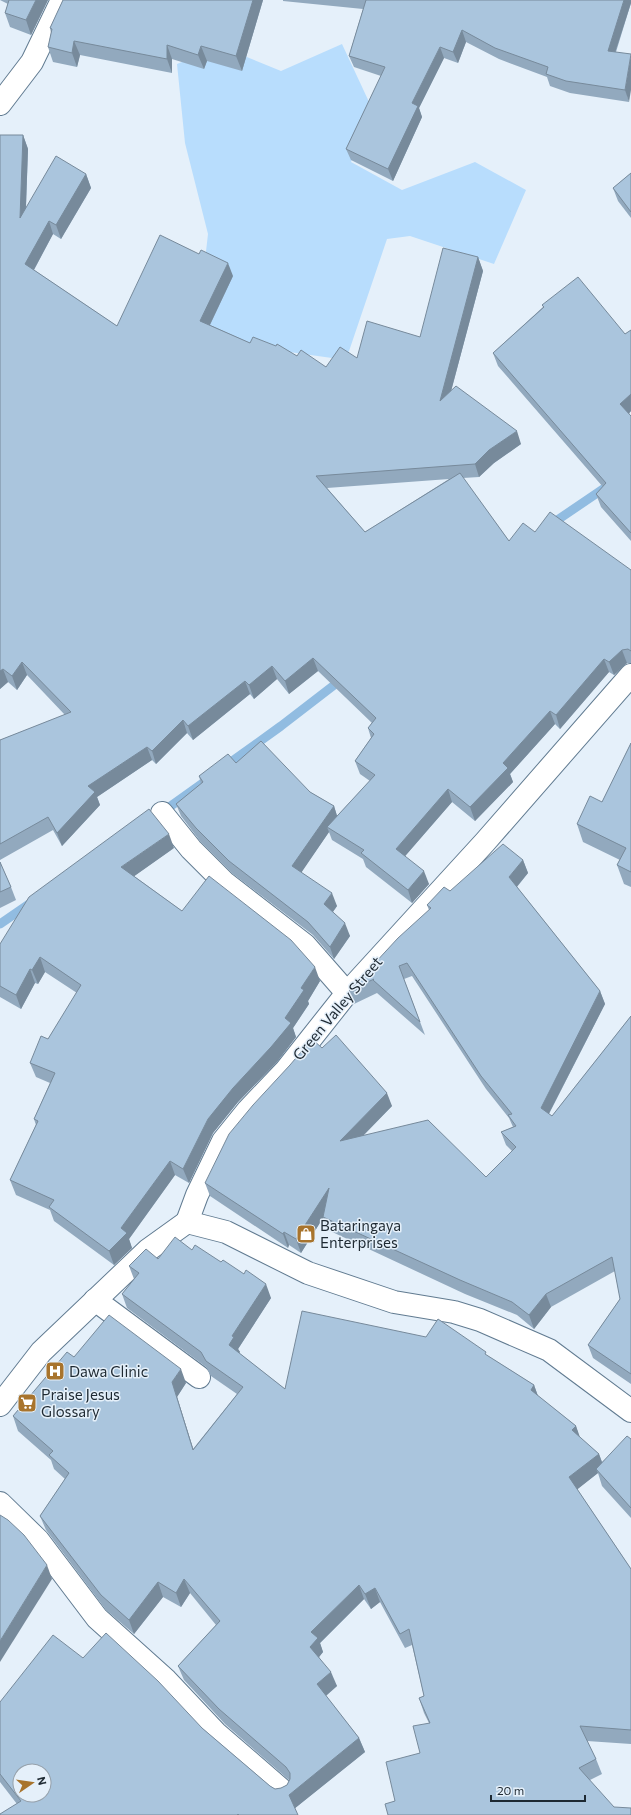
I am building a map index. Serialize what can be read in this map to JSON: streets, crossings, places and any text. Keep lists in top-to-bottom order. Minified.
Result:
{"streets":{"street":["Green Valley Street"]},"places":{"shop":["Bataringaya Enterprises"],"hospital":["Dawa Clinic"],"supermarket":["Praise Jesus Glossary"]},"scale_bar":"20 m","north":"right"}
